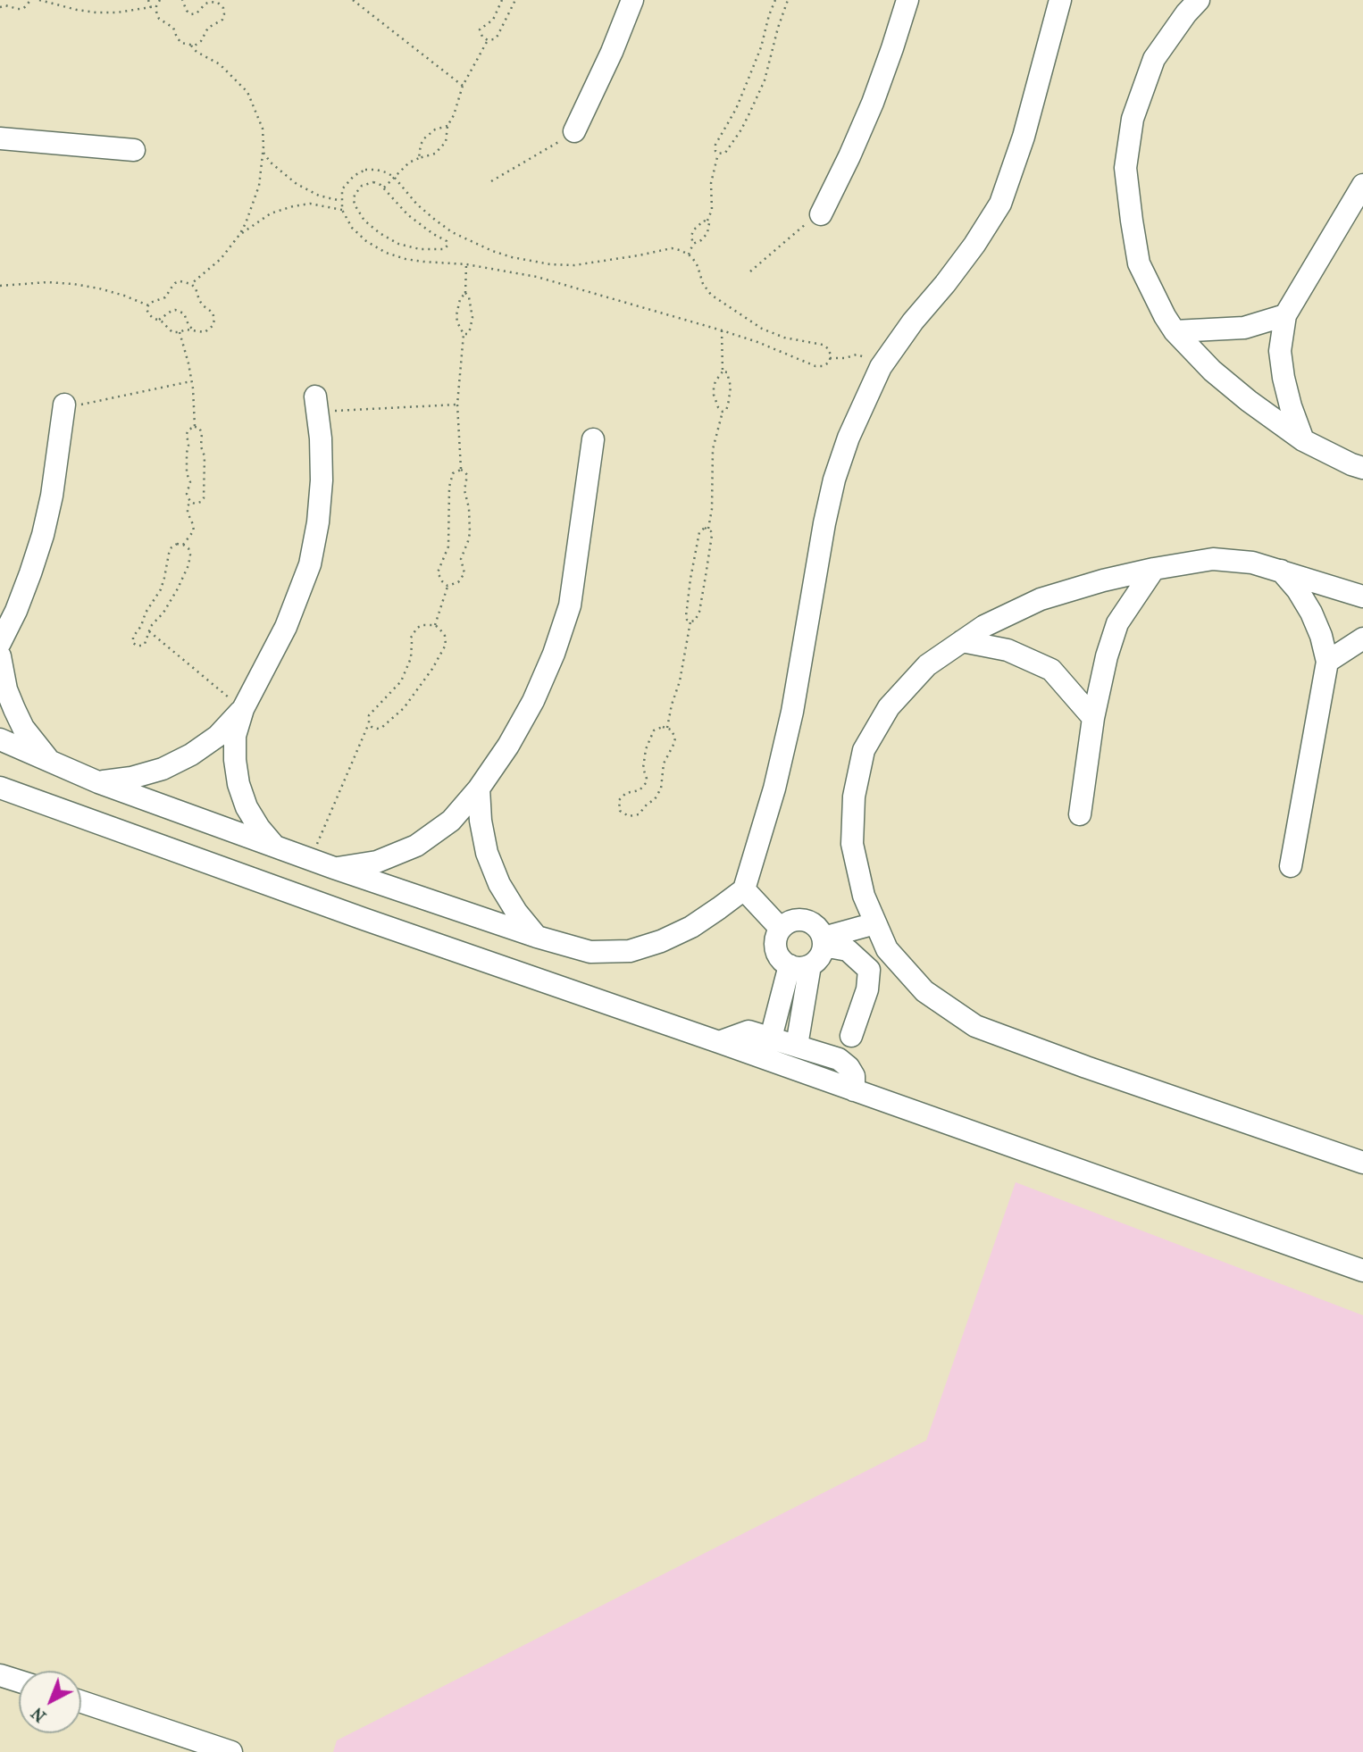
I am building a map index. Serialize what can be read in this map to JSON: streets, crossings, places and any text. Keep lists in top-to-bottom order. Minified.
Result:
{"north":"bottom left"}
